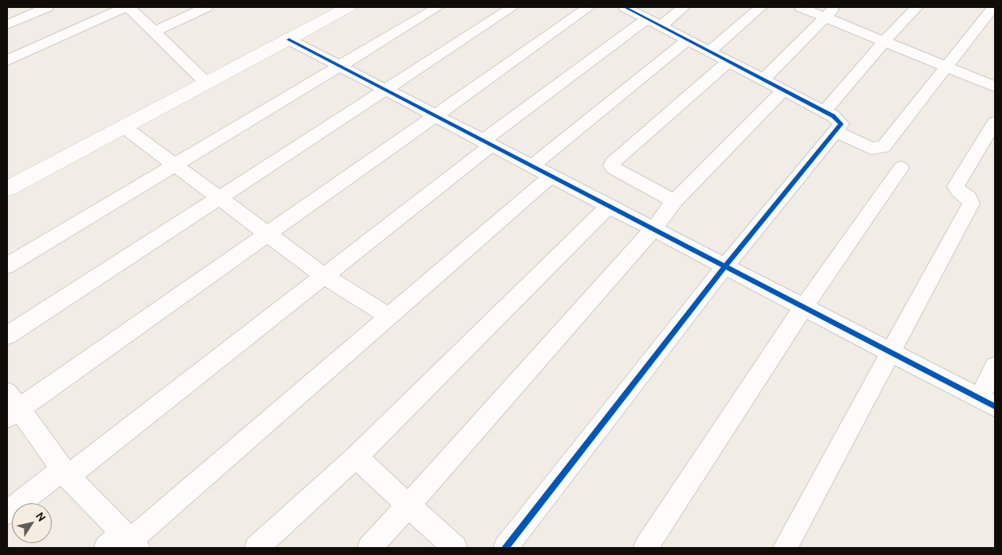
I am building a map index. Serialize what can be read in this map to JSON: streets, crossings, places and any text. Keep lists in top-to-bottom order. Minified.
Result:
{"north":"top right"}
